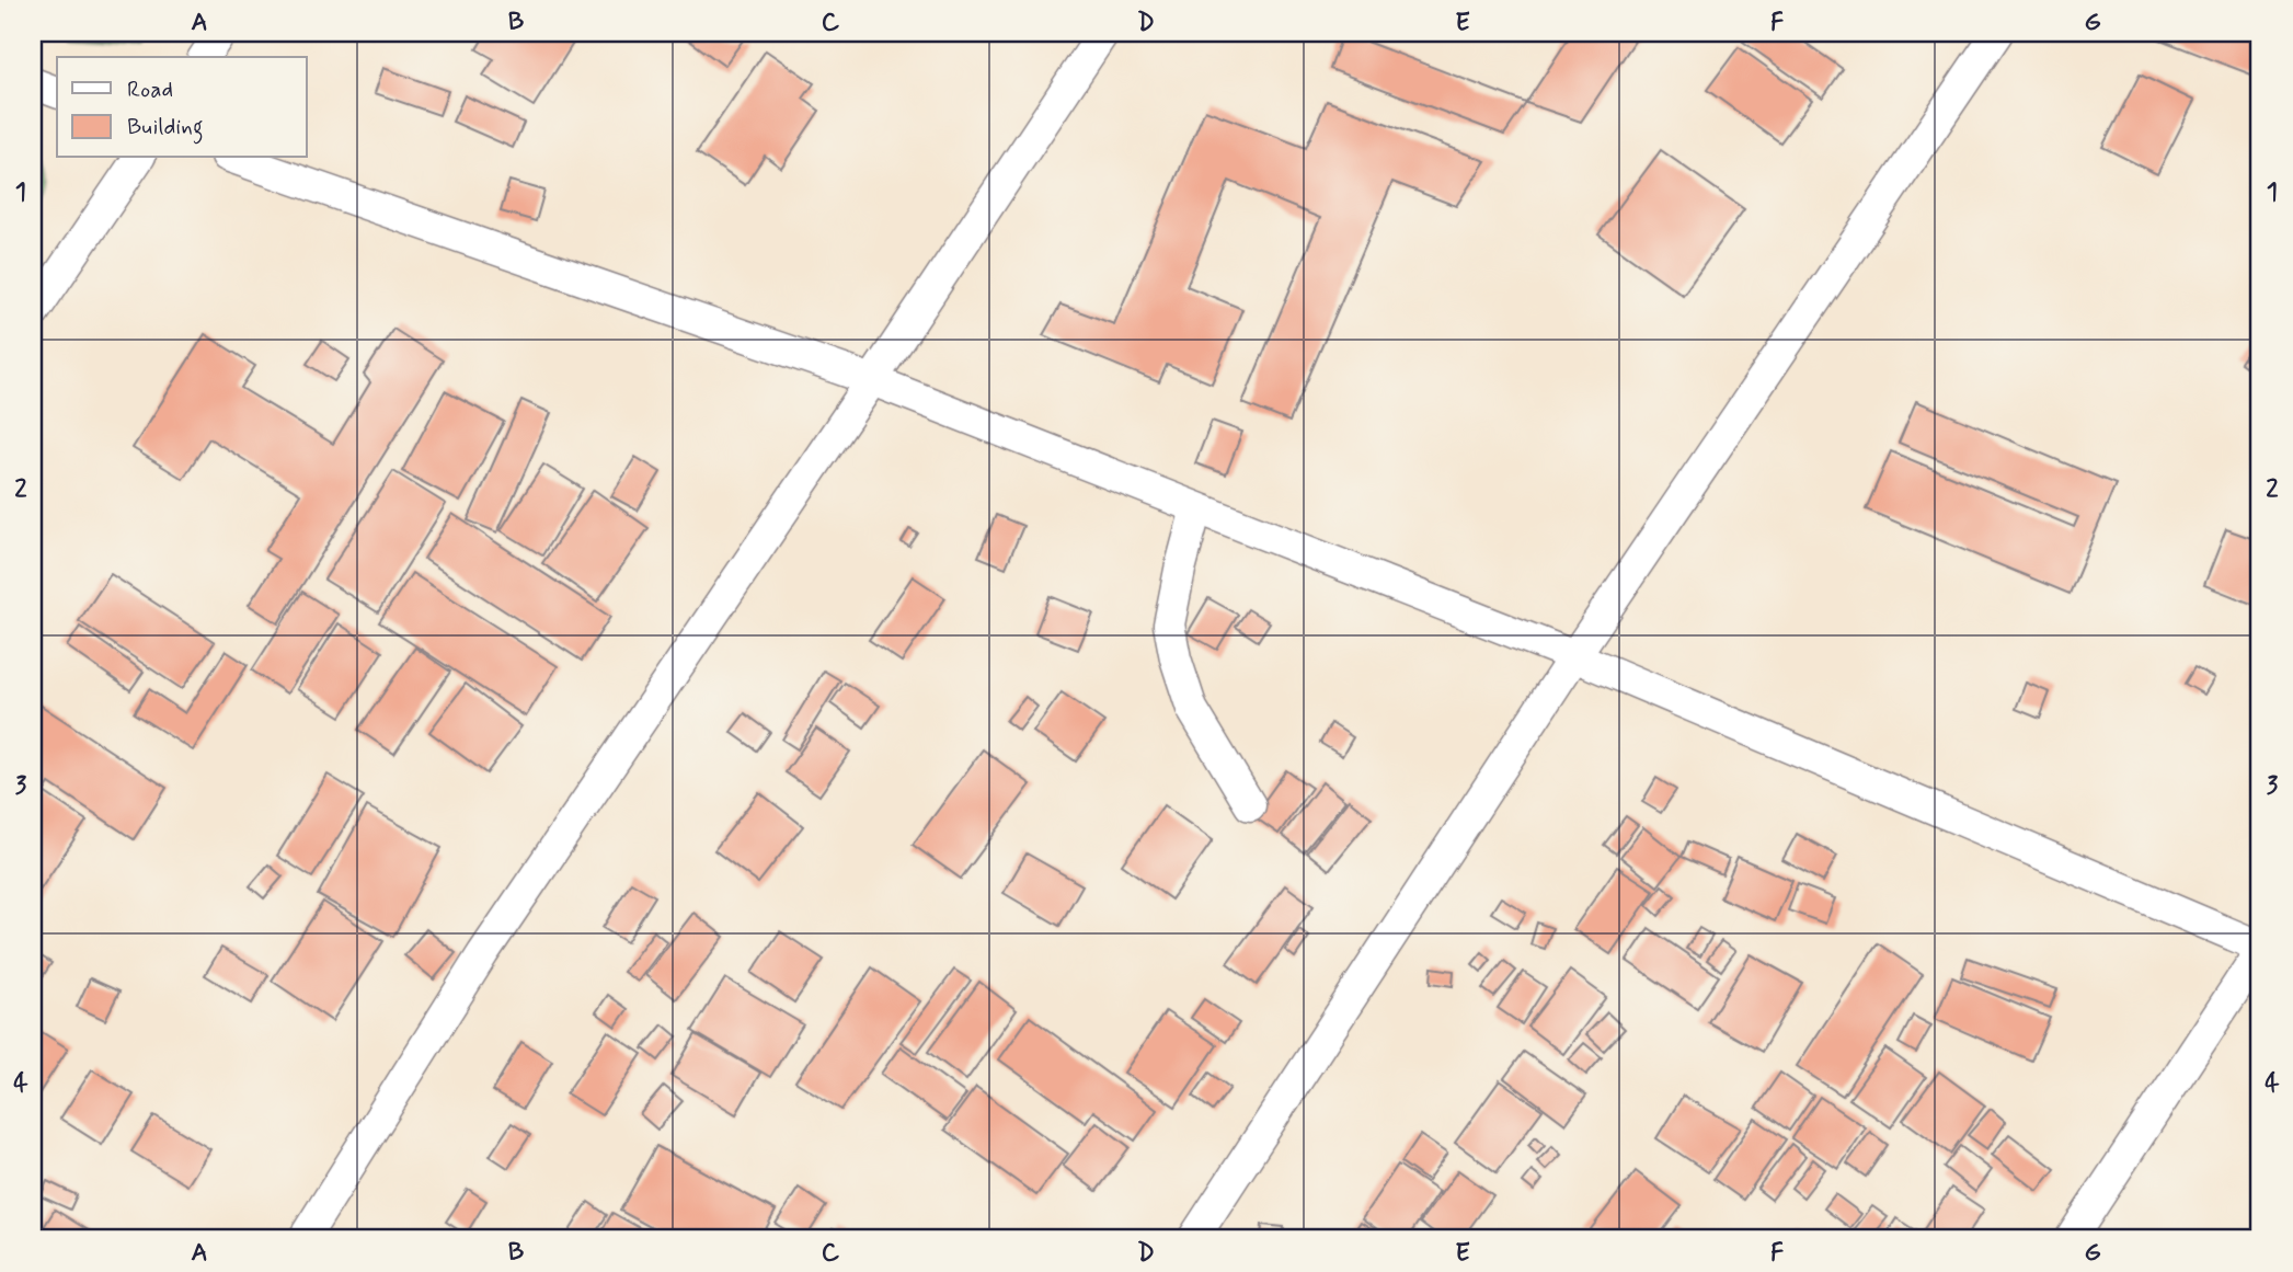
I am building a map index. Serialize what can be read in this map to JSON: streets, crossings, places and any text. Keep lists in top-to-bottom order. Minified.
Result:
{"legend":["Road","Building"],"grid":{"columns":["A","B","C","D","E","F","G"],"rows":["1","2","3","4"]}}
